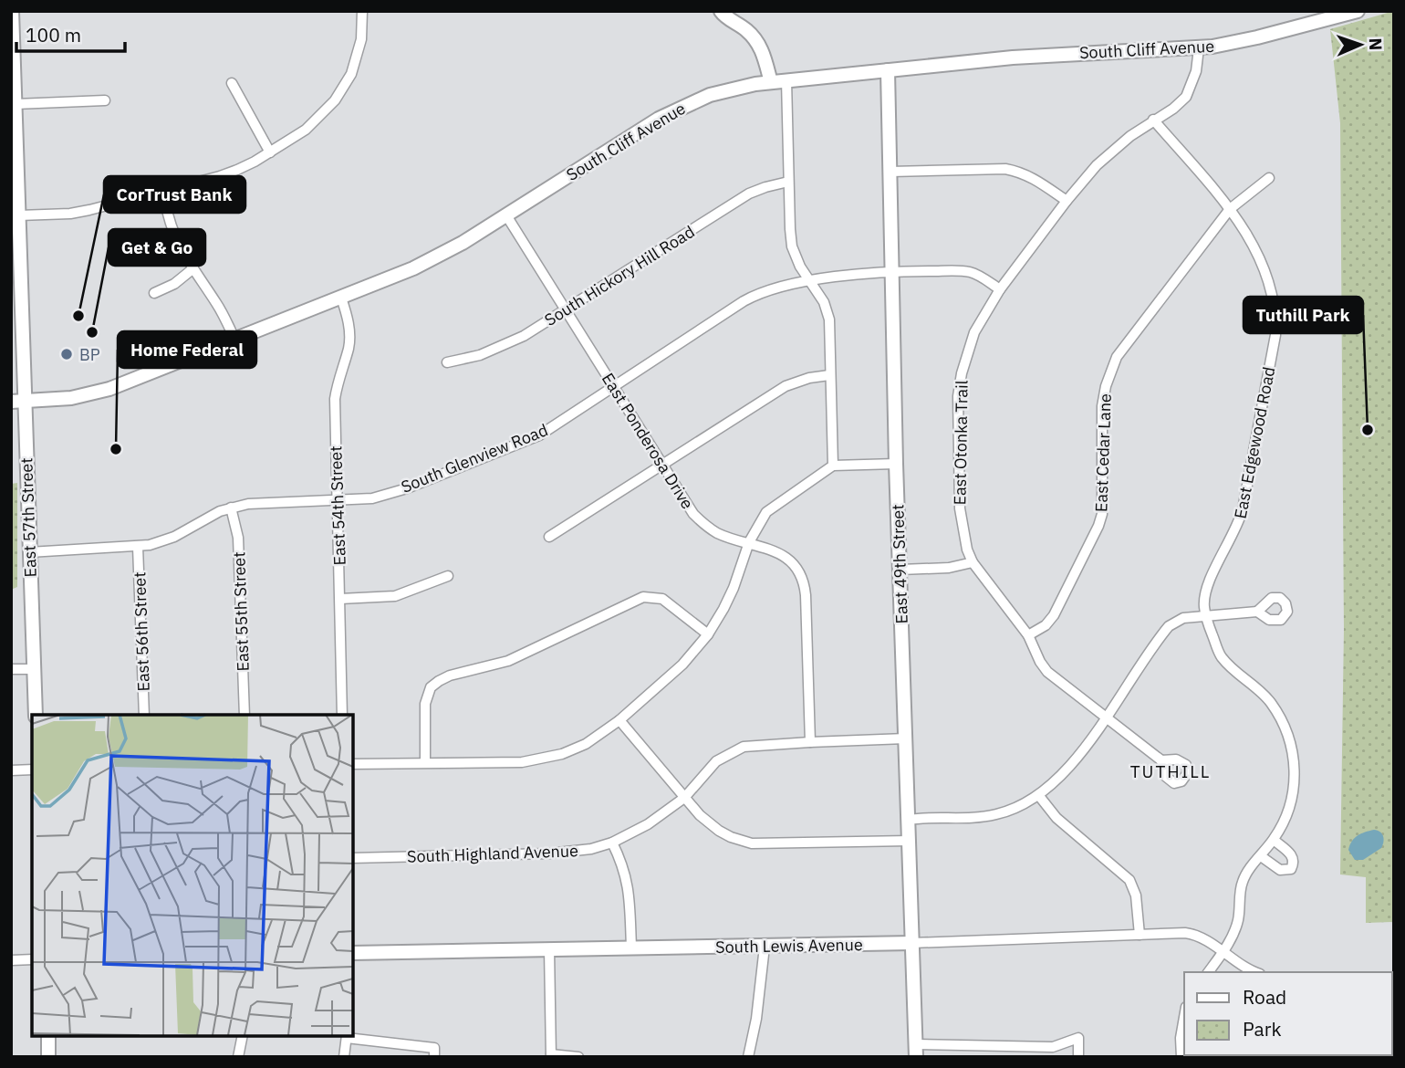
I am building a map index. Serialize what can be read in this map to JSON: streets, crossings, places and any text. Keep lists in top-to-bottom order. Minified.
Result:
{"streets":{"main road":["South Cliff Avenue","East 57th Street","East 49th Street","South Lewis Avenue"],"street":["South Hickory Hill Road","East Ponderosa Drive","East Otonka Trail","East Edgewood Road","East Cedar Lane","South Glenview Road","East 54th Street","East 55th Street","East 56th Street","South Highland Avenue"]},"crossings":[["South Cliff Avenue","East Ponderosa Drive"],["South Cliff Avenue","East Otonka Trail"],["South Cliff Avenue","East 54th Street"],["South Cliff Avenue","East 57th Street"],["South Cliff Avenue","East 49th Street"],["South Hickory Hill Road","East Ponderosa Drive"],["East Ponderosa Drive","South Glenview Road"],["East Ponderosa Drive","South Highland Avenue"],["East Otonka Trail","East Edgewood Road"],["East Otonka Trail","East Cedar Lane"],["East Otonka Trail","South Glenview Road"],["East Edgewood Road","East Cedar Lane"],["East Edgewood Road","South Lewis Avenue"],["South Glenview Road","East 54th Street"],["South Glenview Road","East 57th Street"],["South Glenview Road","East 49th Street"],["South Glenview Road","East 55th Street"],["South Glenview Road","East 56th Street"],["East 49th Street","South Highland Avenue"],["East 49th Street","South Lewis Avenue"]],"districts":["TUTHILL"],"places":["CorTrust Bank","Get & Go","BP","Tuthill Park","Home Federal"],"legend":["Road","Park"],"scale_bar":"100 m","north":"right"}
